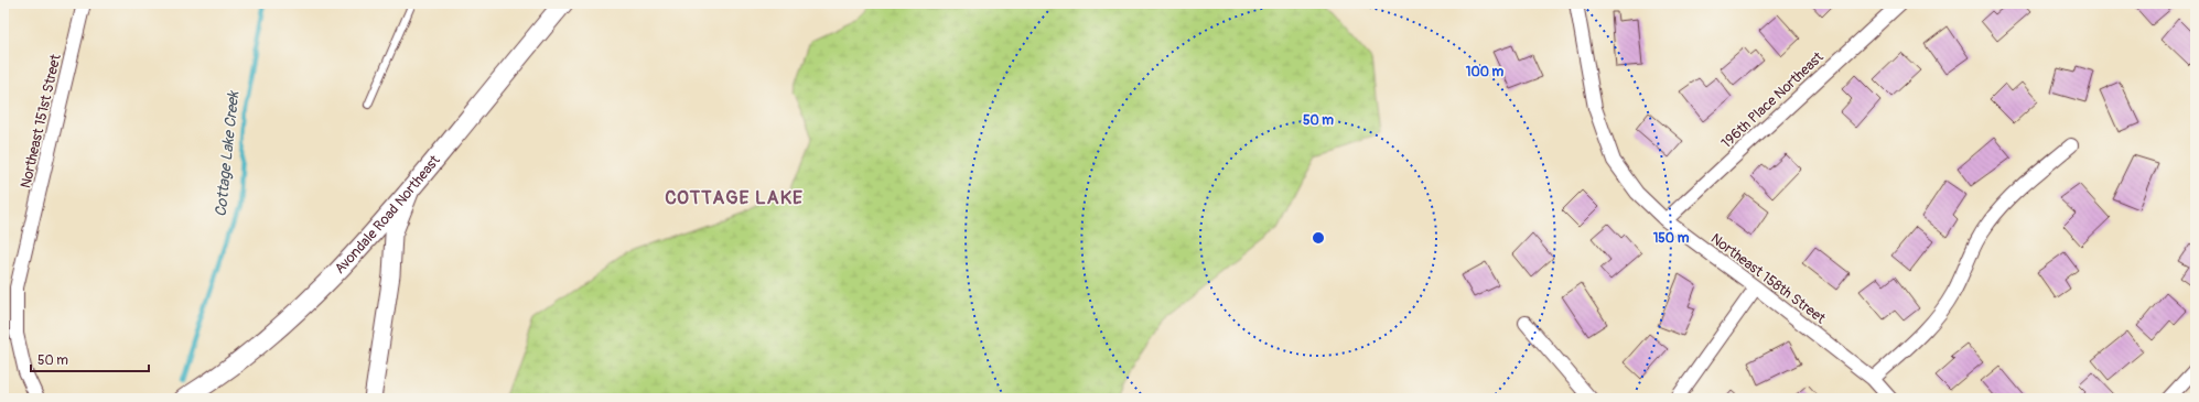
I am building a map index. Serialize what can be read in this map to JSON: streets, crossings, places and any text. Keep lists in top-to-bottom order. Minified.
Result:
{"streets":{"main road":["Avondale Road Northeast"],"street":["196th Place Northeast","Northeast 151st Street","Northeast 158th Street"]},"crossings":[["196th Place Northeast","Northeast 158th Street"]],"districts":["COTTAGE LAKE"],"water":["Cottage Lake Creek"],"scale_bar":"50 m","rings":["100 m","50 m","150 m"]}
